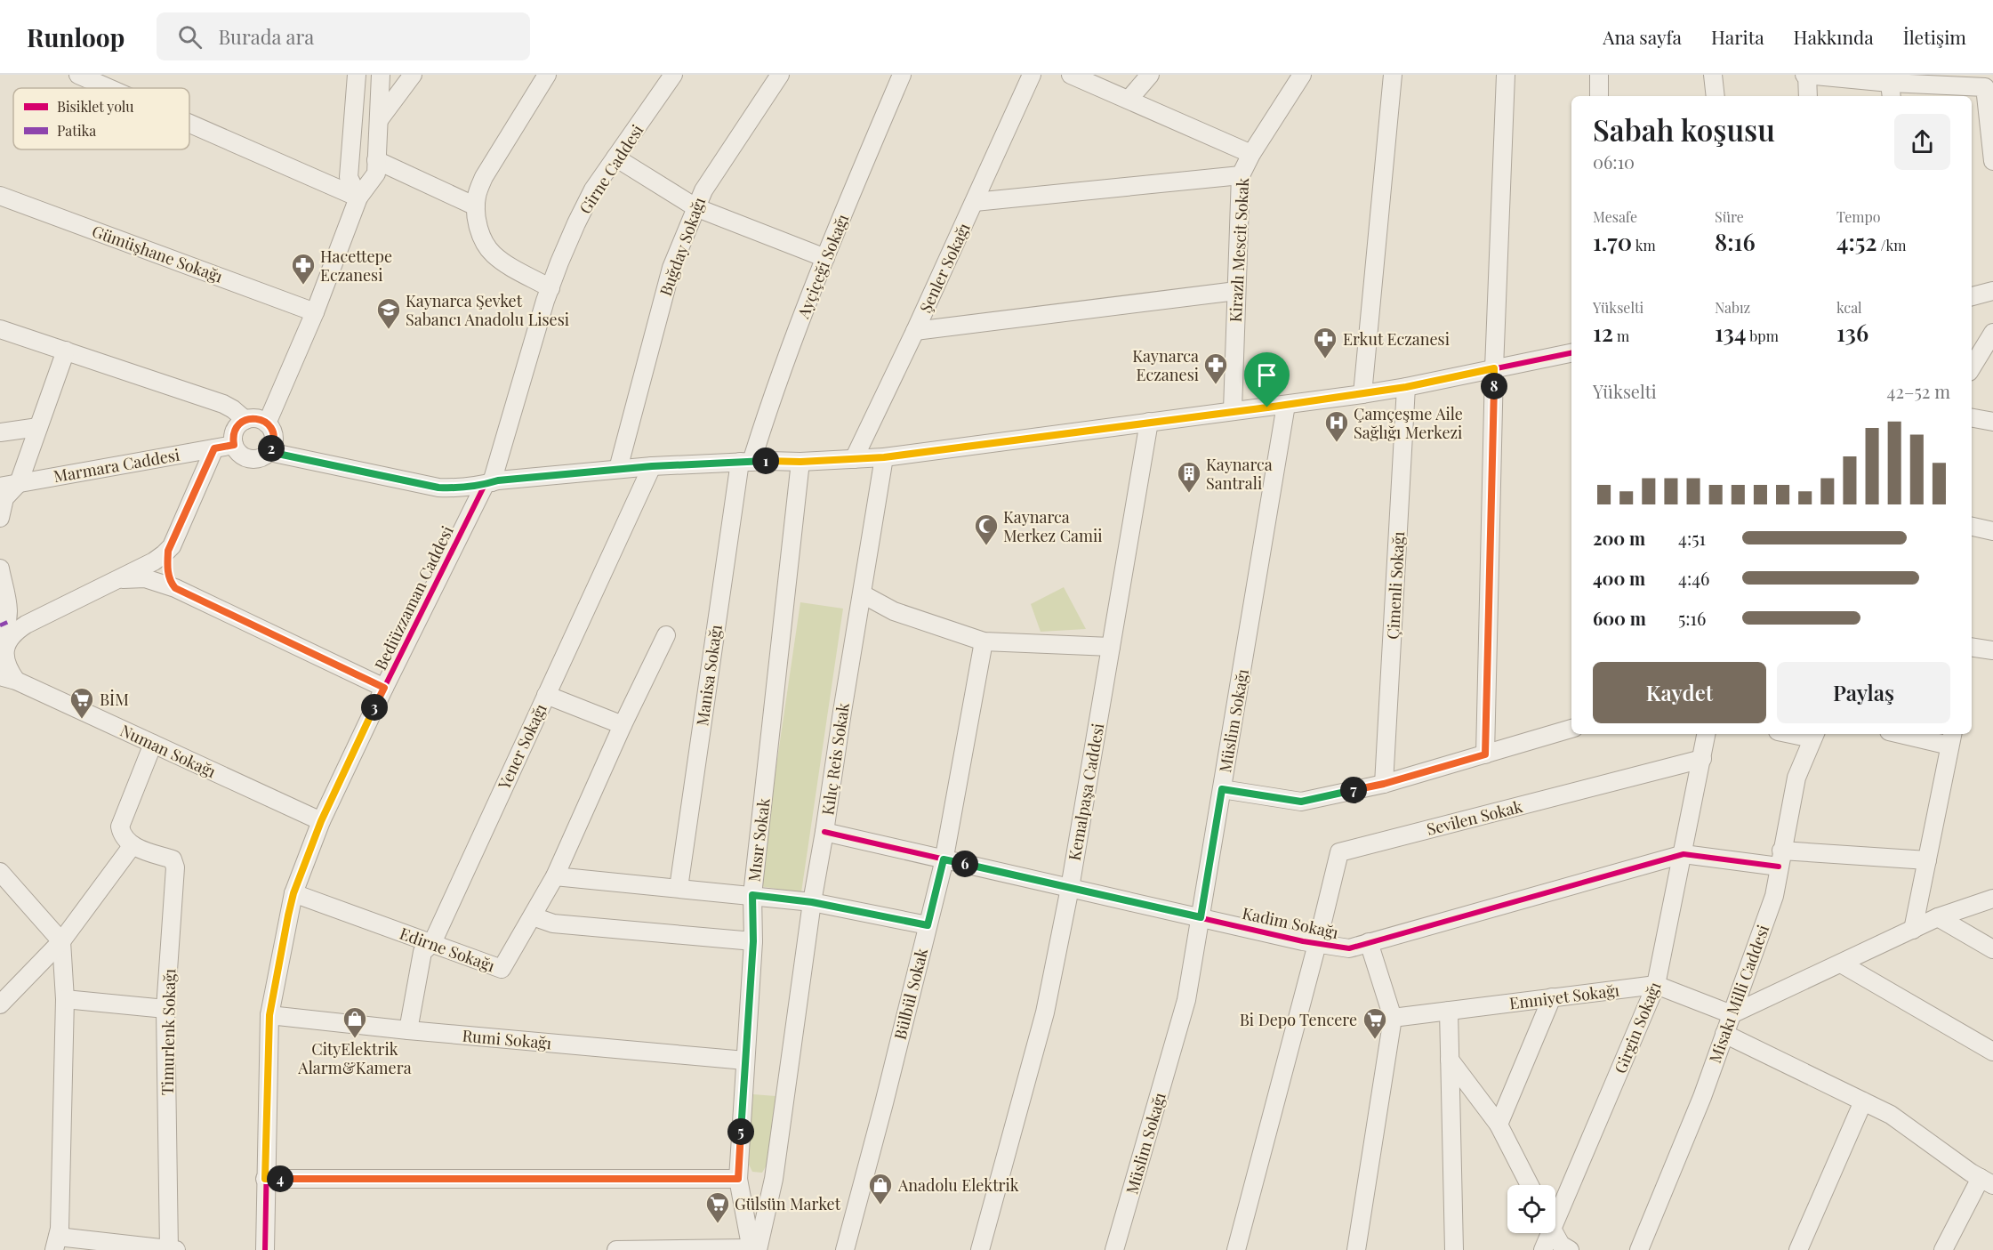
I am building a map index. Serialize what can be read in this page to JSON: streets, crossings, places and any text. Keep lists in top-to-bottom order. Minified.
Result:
{"streets":{"street":["Girne Caddesi","Buğday Sokağı","Kirazlı Mescit Sokak","Gümüşhane Sokağı","Ayçiçeği Sokağı","Şenler Sokağı","Marmara Caddesi","Çimenli Sokağı","Bediüzzaman Caddesi","Manisa Sokağı","Müslim Sokağı","Yener Sokağı","Numan Sokağı","Kılıç Reis Sokak","Kemalpaşa Caddesi","Sevilen Sokak","Mısır Sokak","Kadim Sokağı","Edirne Sokağı","Bülbül Sokak","Misakı Milli Caddesi","Emniyet Sokağı","Girgin Sokağı","Timurlenk Sokağı","Rumi Sokağı"]},"crossings":[["Girne Caddesi","Bediüzzaman Caddesi"],["Ayçiçeği Sokağı","Manisa Sokağı"],["Bediüzzaman Caddesi","Numan Sokağı"],["Bediüzzaman Caddesi","Edirne Sokağı"],["Bediüzzaman Caddesi","Rumi Sokağı"],["Müslim Sokağı","Kadim Sokağı"],["Yener Sokağı","Edirne Sokağı"],["Yener Sokağı","Rumi Sokağı"],["Kılıç Reis Sokak","Mısır Sokak"],["Kılıç Reis Sokak","Kadim Sokağı"],["Kemalpaşa Caddesi","Kadim Sokağı"],["Sevilen Sokak","Kadim Sokağı"],["Sevilen Sokak","Girgin Sokağı"],["Mısır Sokak","Rumi Sokağı"],["Kadim Sokağı","Bülbül Sokak"],["Kadim Sokağı","Misakı Milli Caddesi"],["Kadim Sokağı","Girgin Sokağı"],["Misakı Milli Caddesi","Emniyet Sokağı"],["Emniyet Sokağı","Girgin Sokağı"]],"places":{"pharmacy":["Hacettepe Eczanesi","Erkut Eczanesi","Kaynarca Eczanesi"],"school or university":["Kaynarca Şevket Sabancı Anadolu Lisesi"],"hospital":["Çamçeşme Aile Sağlığı Merkezi"],"building":["Kaynarca Santrali"],"mosque":["Kaynarca Merkez Camii"],"supermarket":["BİM","Bi Depo Tencere","Gülsün Market"],"shop":["CityElektrik Alarm&Kamera","Anadolu Elektrik"]},"legend":["Bisiklet yolu","Patika"],"page":{"header":"Runloop","search":"Burada ara","nav":["Ana sayfa","Harita","Hakkında","İletişim"],"heading":["Sabah koşusu","06:10"],"stats":[["Mesafe","1.70 km"],["Süre","8:16"],["Tempo","4:52 /km"],["Yükselti","12 m"],["Nabız","134 bpm"],["kcal","136"]],"chart":["Yükselti","42–52 m"],"pins":["8","2","1","3","7","6","5","4"],"list":[{"name":"200 m","note":"4:51"},{"name":"400 m","note":"4:46"},{"name":"600 m","note":"5:16"}],"buttons":["Kaydet","Paylaş"]}}
